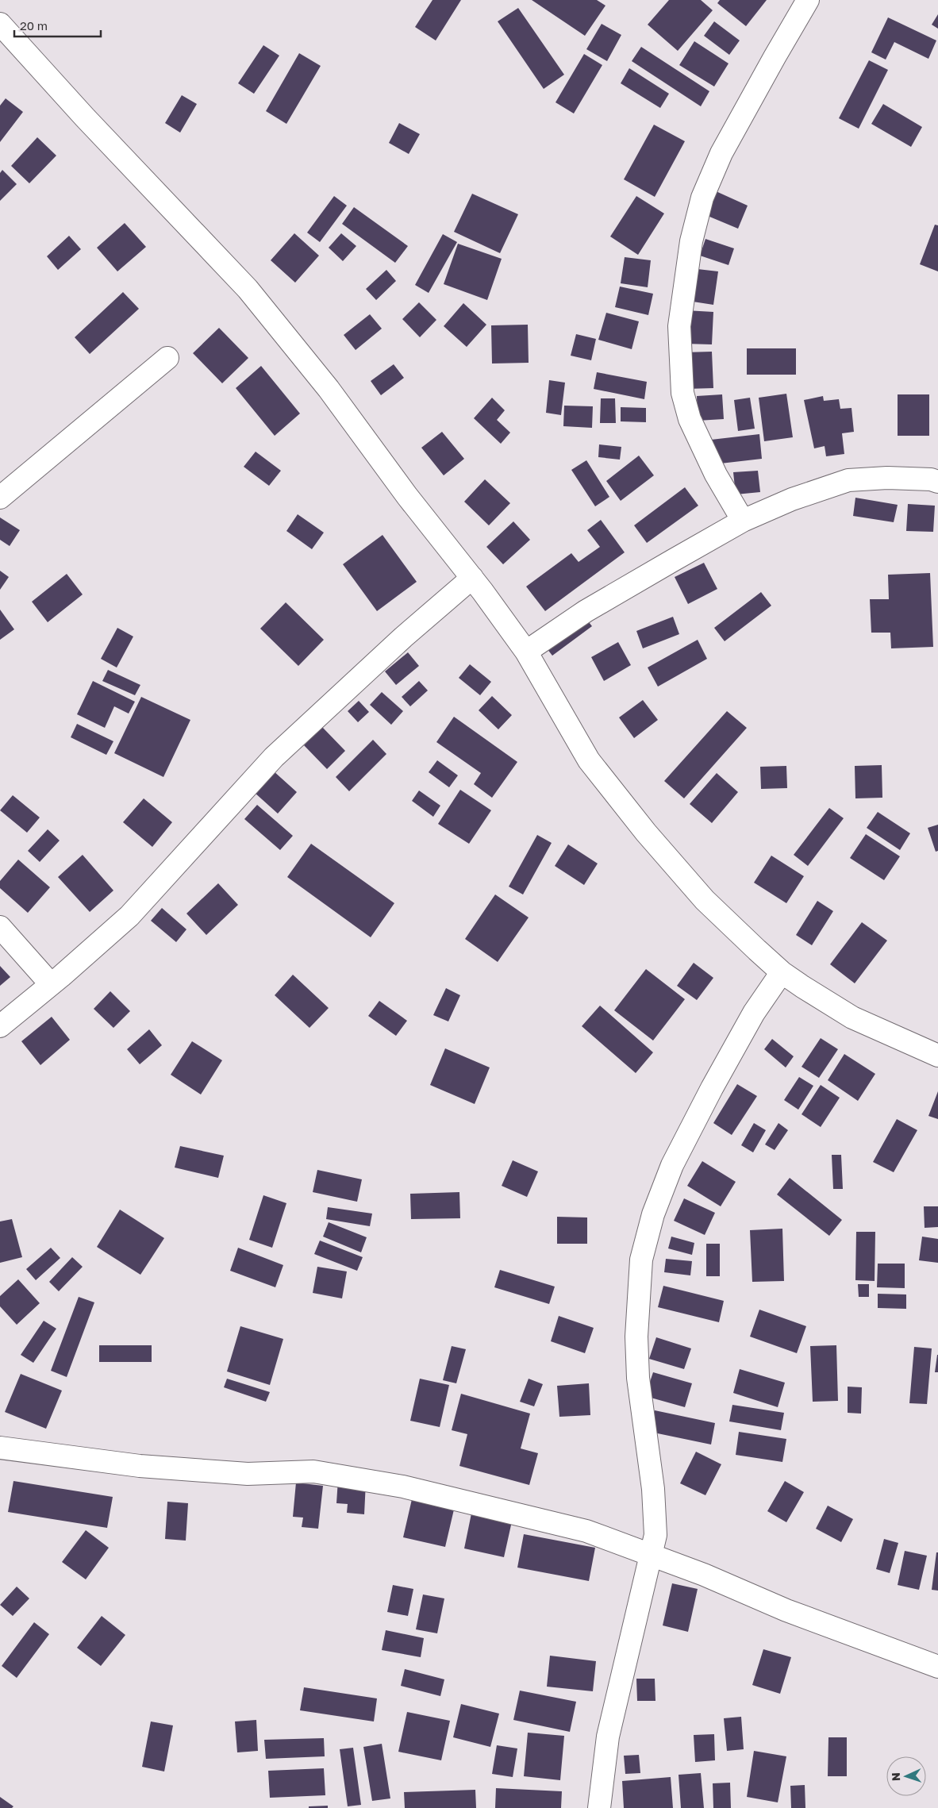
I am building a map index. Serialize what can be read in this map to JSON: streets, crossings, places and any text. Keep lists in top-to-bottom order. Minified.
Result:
{"scale_bar":"20 m","north":"left"}
